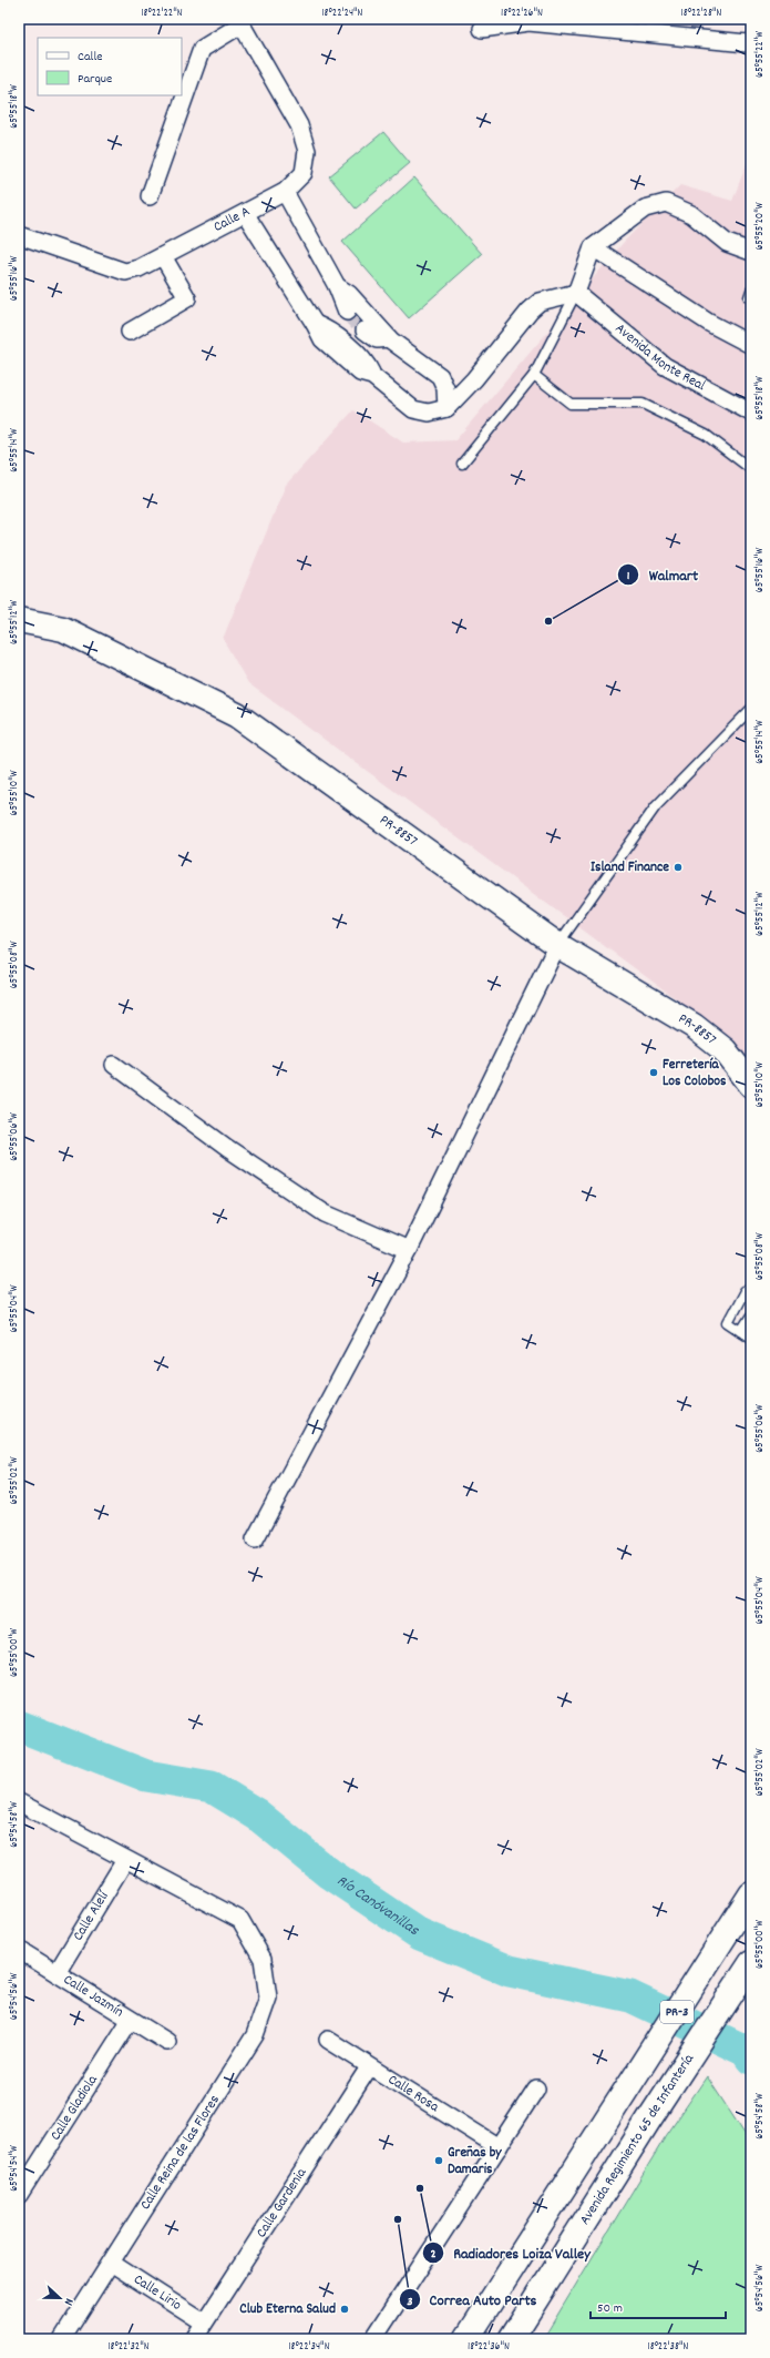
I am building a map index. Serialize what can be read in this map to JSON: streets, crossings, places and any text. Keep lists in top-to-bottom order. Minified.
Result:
{"streets":{"main road":["PR-8857","PR-3","Avenida Regimiento 65 de Infantería"],"street":["Calle A","Avenida Monte Real","Calle Alelí","Calle Jazmín","Calle Rosa","Calle Gladiola","Calle Reina de las Flores","Calle Gardenia","Calle Lirio"]},"crossings":[["Calle Alelí","Calle Jazmín"],["Calle Alelí","Calle Reina de las Flores"],["Calle Jazmín","Calle Gladiola"],["Calle Rosa","Calle Gardenia"],["Calle Reina de las Flores","Calle Lirio"],["Calle Gardenia","Calle Lirio"]],"water":["Río Canóvanillas"],"places":["Walmart","Island Finance","Ferretería Los Colobos","Greñas by Damaris","Radiadores Loiza Valley","Correa Auto Parts","Club Eterna Salud"],"legend":["Calle","Parque"],"scale_bar":"50 m","north":"right","coordinates":["18°22'22\"N","18°22'24\"N","18°22'26\"N","18°22'28\"N","65°55'22\"W","65°55'18\"W","65°55'20\"W","65°55'16\"W","65°55'14\"W","65°55'12\"W","65°55'10\"W","65°55'08\"W","65°55'06\"W","65°55'04\"W","65°55'02\"W","65°55'00\"W","65°54'58\"W","65°54'56\"W","65°54'54\"W","18°22'32\"N","18°22'34\"N","18°22'36\"N","18°22'38\"N"]}
